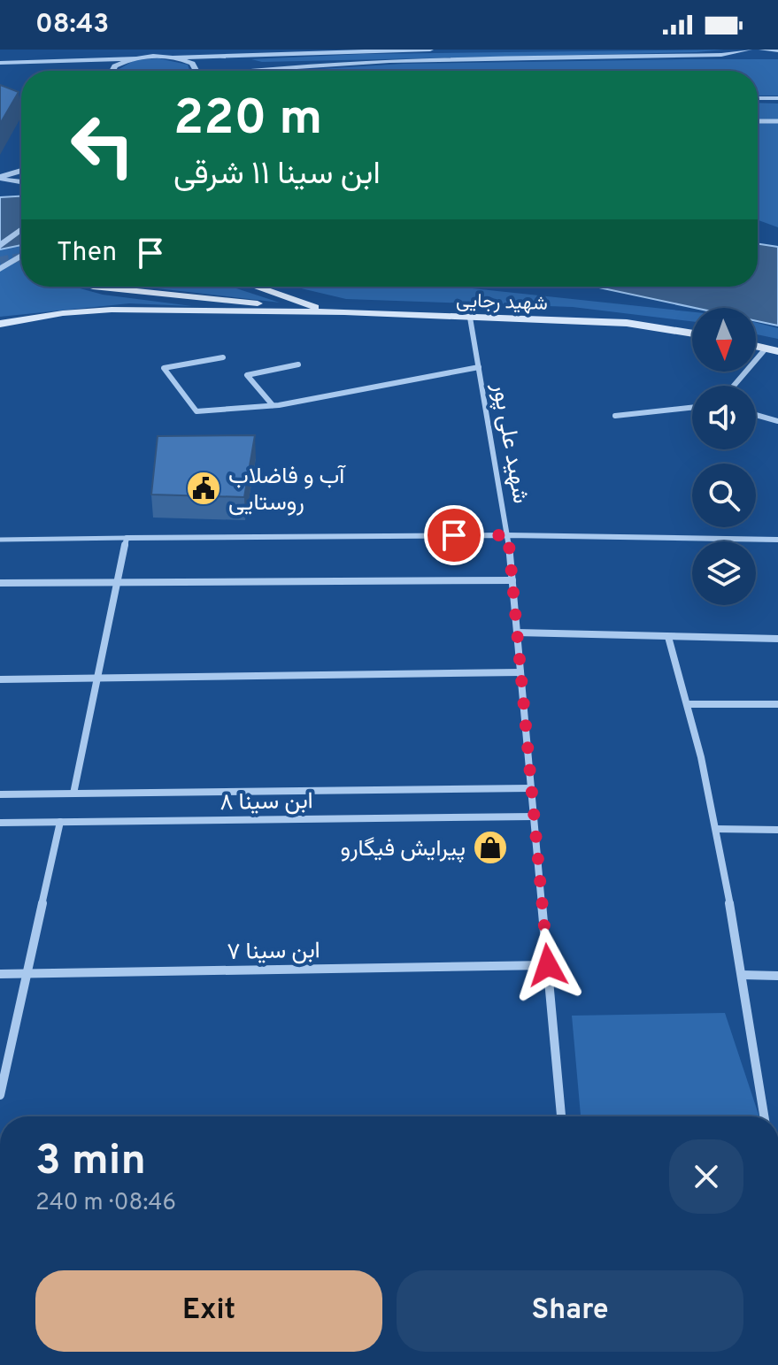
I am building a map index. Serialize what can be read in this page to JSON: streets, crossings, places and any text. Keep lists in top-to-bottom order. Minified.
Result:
{"streets":{"main road":["شهید رجایی"],"street":["شهید علی پور","ابن سینا ۸","ابن سینا ۷"]},"crossings":[["شهید رجایی","شهید علی پور"],["شهید علی پور","ابن سینا ۸"],["شهید علی پور","ابن سینا ۷"]],"places":{"public building":["آب و فاضلاب روستایی"],"shop":["پیرایش فیگارو"]},"north":"bottom","page":{"status":"08:43","turn":["220 m","ابن سینا ۱۱ شرقی"],"then":"Then","heading":["3 min","240 m · 08:46"],"buttons":["Exit","Share"]}}
